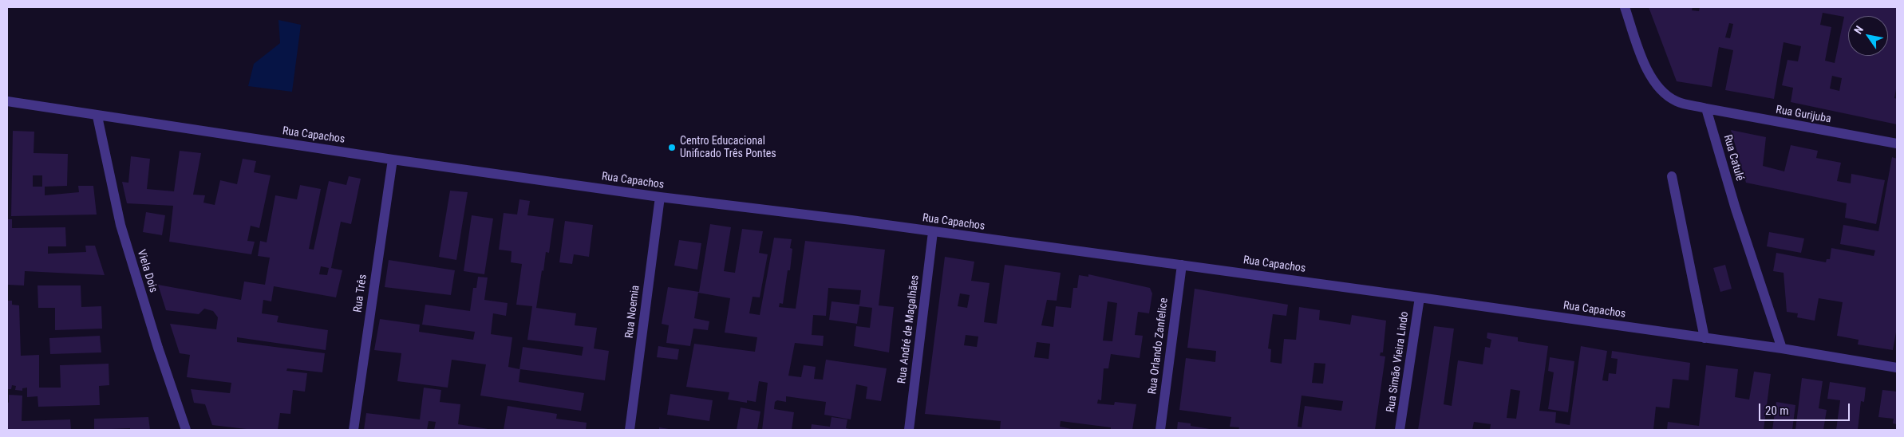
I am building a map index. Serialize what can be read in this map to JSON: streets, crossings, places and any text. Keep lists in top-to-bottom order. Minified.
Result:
{"streets":{"street":["Rua Gurijuba","Rua Capachos","Rua Catulé","Viela Dois","Rua Três","Rua Noemia","Rua André de Magalhães","Rua Orlando Zanfelice","Rua Simão Vieira Lindo"]},"crossings":[["Rua Gurijuba","Rua Catulé"],["Rua Capachos","Rua Catulé"],["Rua Capachos","Viela Dois"],["Rua Capachos","Rua Três"],["Rua Capachos","Rua Noemia"],["Rua Capachos","Rua André de Magalhães"],["Rua Capachos","Rua Orlando Zanfelice"],["Rua Capachos","Rua Simão Vieira Lindo"]],"places":["Centro Educacional Unificado Três Pontes"],"scale_bar":"20 m","north":"top left"}
